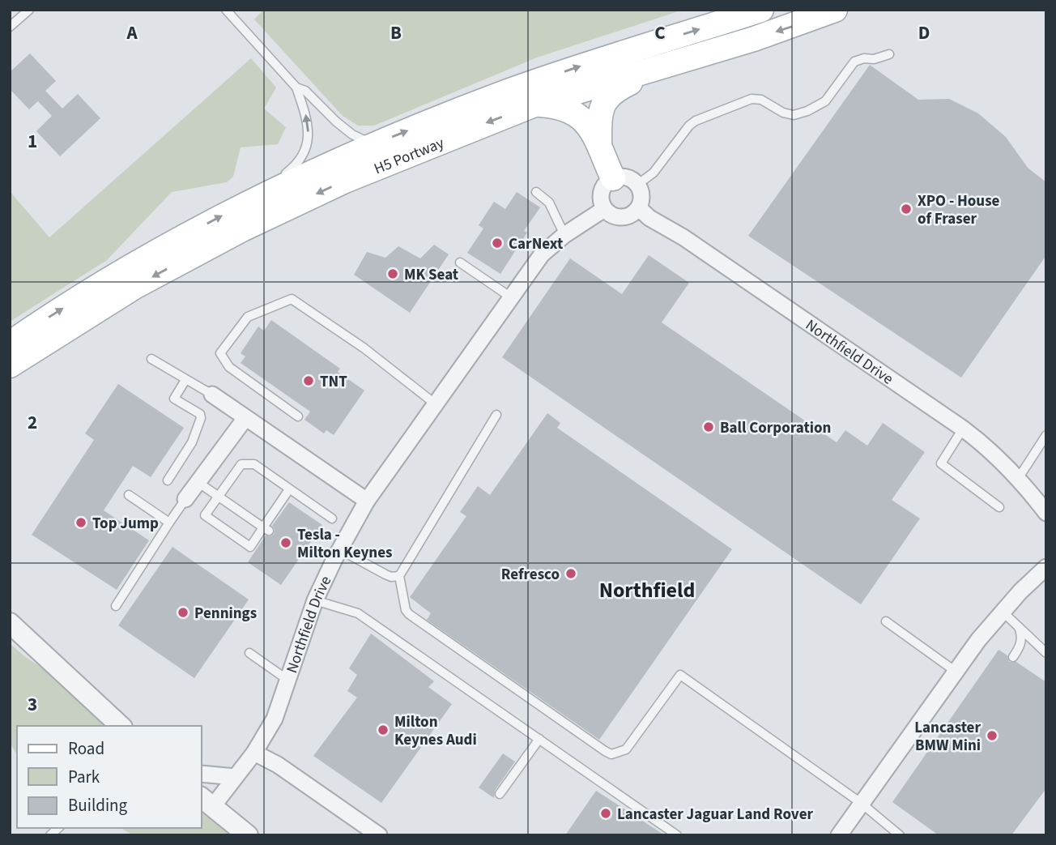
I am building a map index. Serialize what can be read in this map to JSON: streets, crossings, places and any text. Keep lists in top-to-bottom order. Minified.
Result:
{"streets":{"main road":["H5 Portway"],"street":["Northfield Drive"]},"districts":["Northfield"],"places":["XPO - House of Fraser","CarNext","MK Seat","TNT","Ball Corporation","Top Jump","Tesla - Milton Keynes","Refresco","Pennings","Milton Keynes Audi","Lancaster BMW Mini","Lancaster Jaguar Land Rover"],"legend":["Road","Park","Building"],"grid":{"columns":["A","B","C","D"],"rows":["1","2","3"]}}
